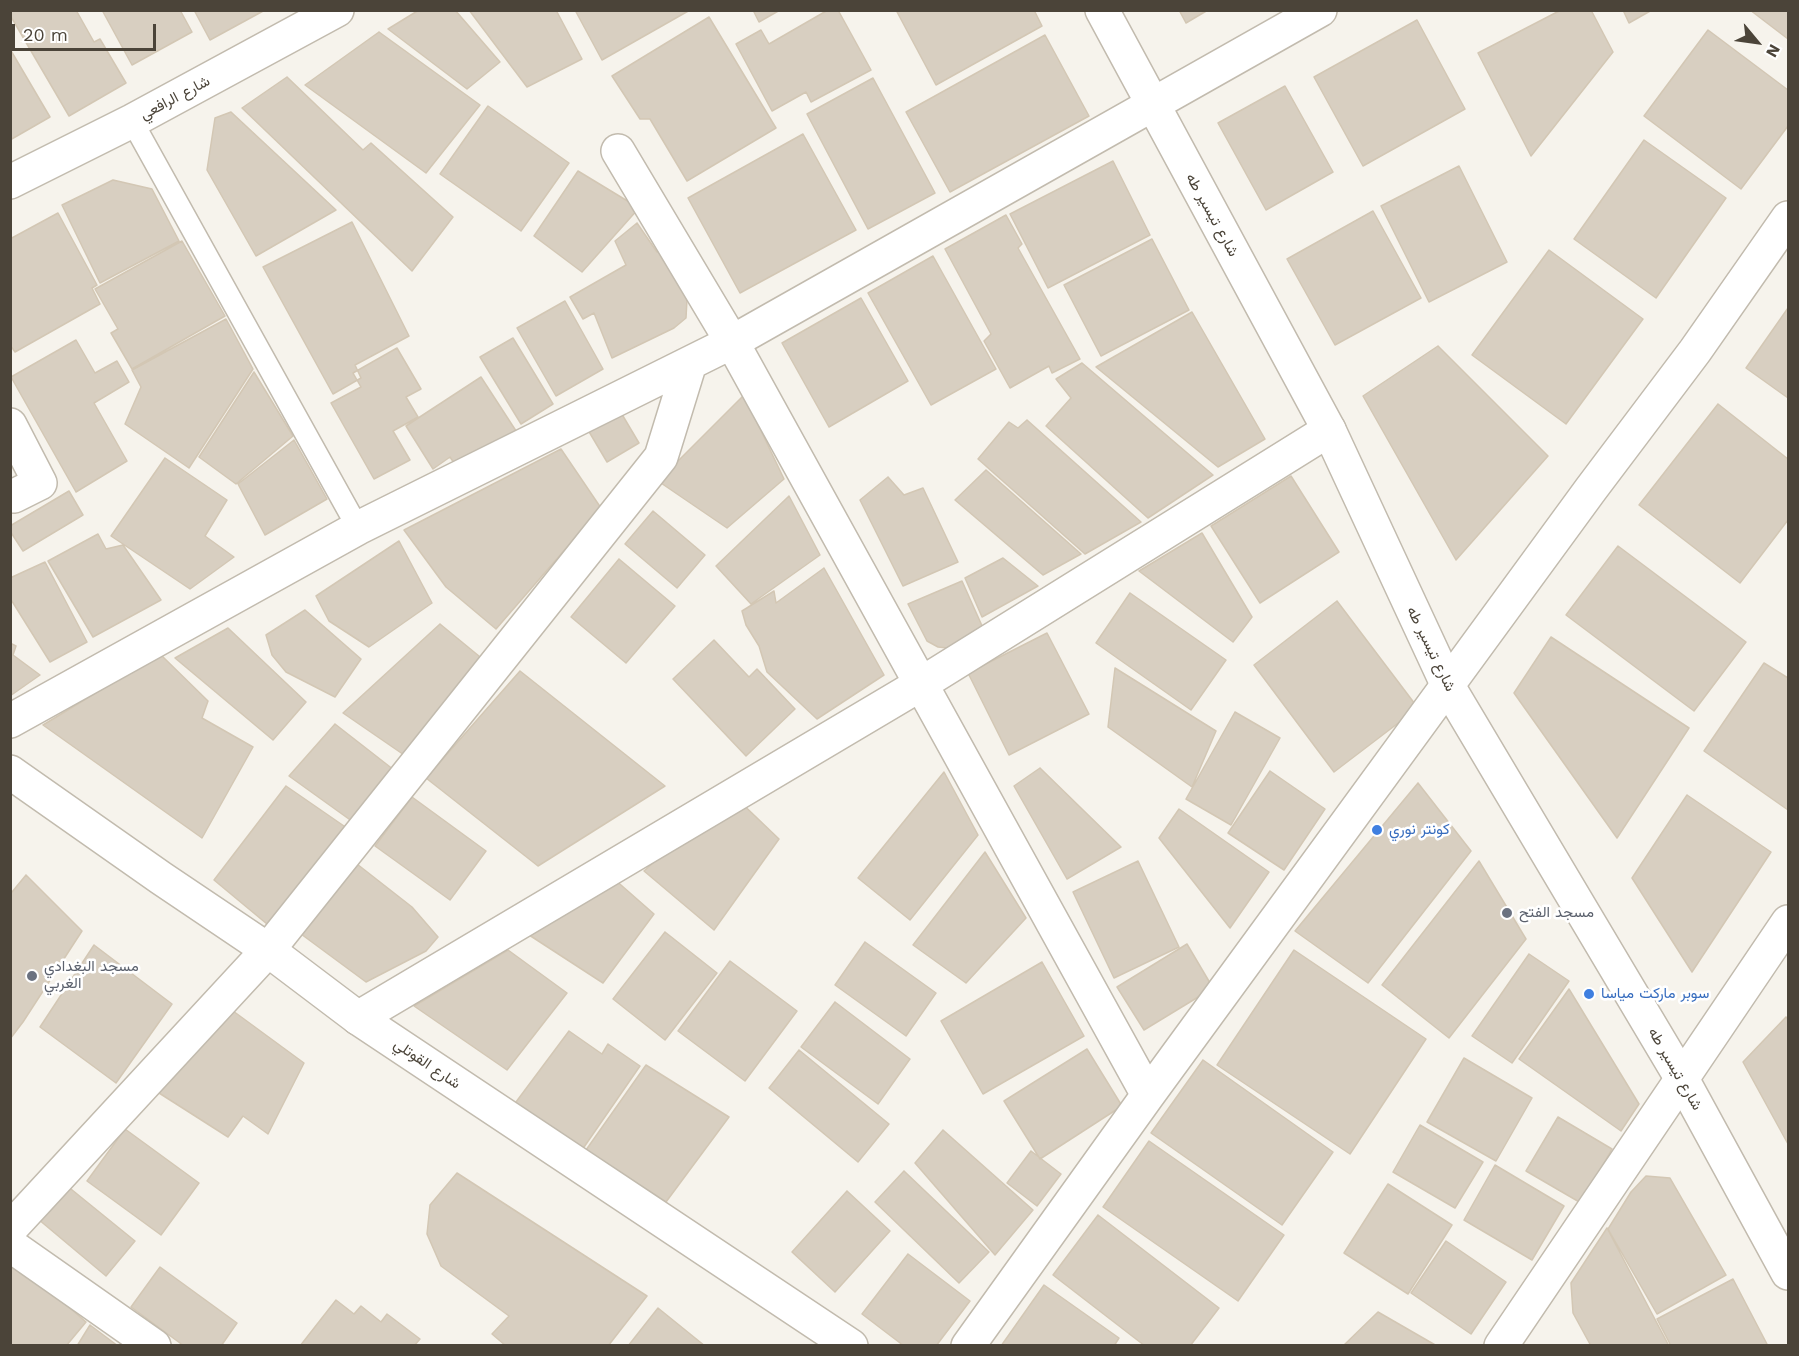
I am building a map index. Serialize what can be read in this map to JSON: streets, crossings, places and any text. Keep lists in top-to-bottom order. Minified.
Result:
{"streets":{"street":["شارع الرافعي","شارع تيسير طه","شارع القوتلي"]},"places":["كونتر نوري","مسجد الفتح","مسجد البغدادي الغربي","سوبر ماركت مياسا"],"scale_bar":"20 m","north":"bottom right"}
